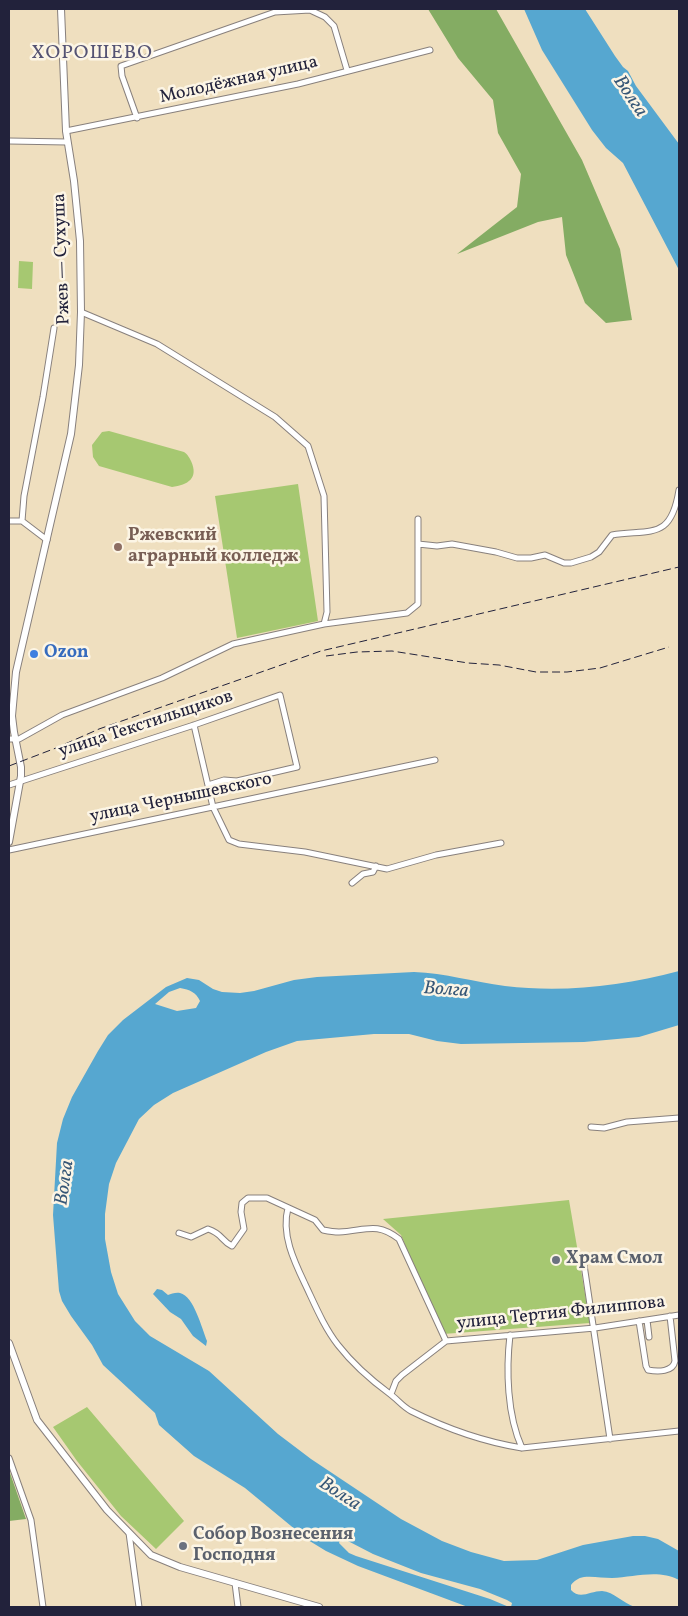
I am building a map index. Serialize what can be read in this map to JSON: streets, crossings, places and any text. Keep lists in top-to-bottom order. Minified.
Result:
{"streets":{"main road":["Ржев — Сухуша"],"street":["Молодёжная улица","улица Текстильщиков","улица Чернышевского","улица Тертия Филиппова"]},"crossings":[["Молодёжная улица","Ржев — Сухуша"],["Ржев — Сухуша","улица Текстильщиков"]],"districts":["ХОРОШЕВО"],"water":["Волга"],"places":["Ржевский аграрный колледж","Ozon","Храм Смол","Собор Вознесения Господня"]}
